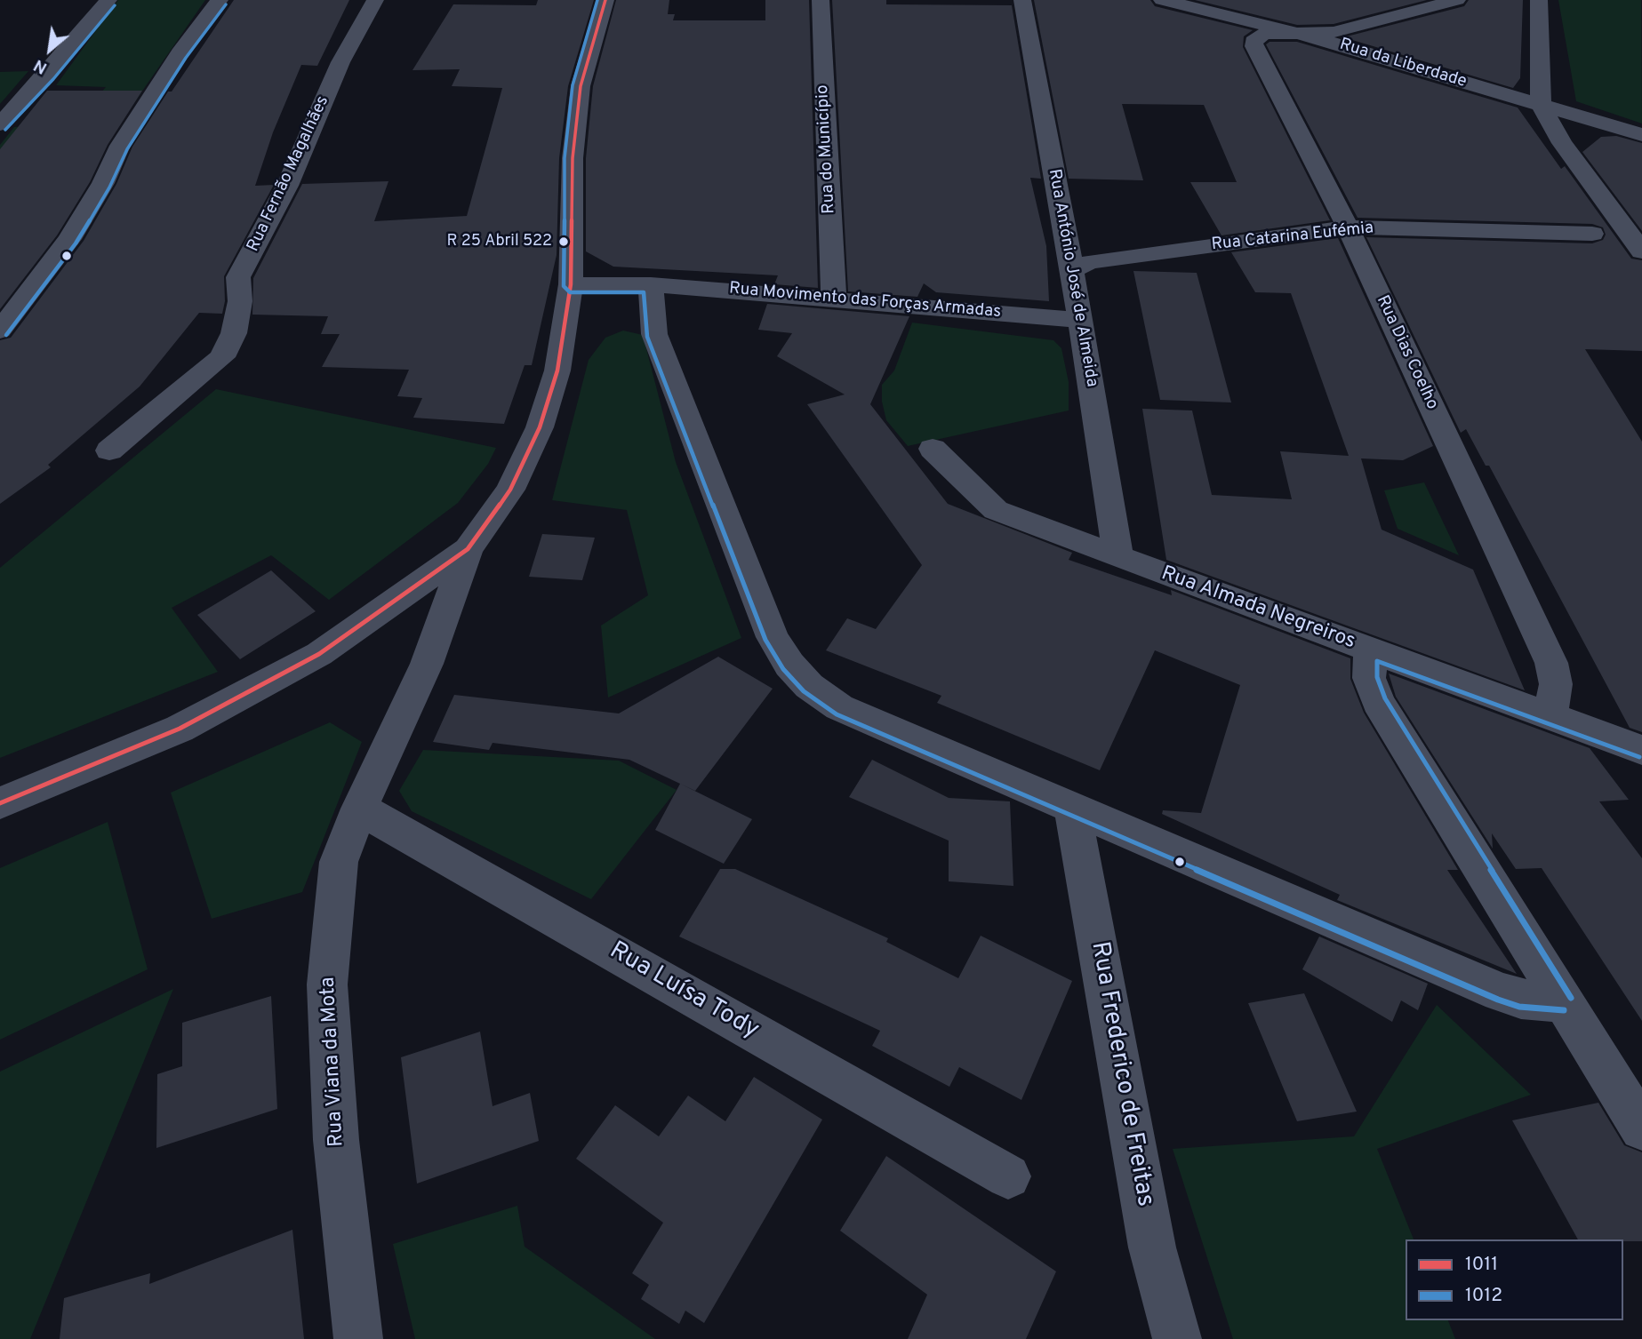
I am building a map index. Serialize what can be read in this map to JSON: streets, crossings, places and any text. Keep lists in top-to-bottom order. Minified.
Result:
{"streets":{"street":["Rua da Liberdade","Rua do Município","Rua Fernão Magalhães","Rua Catarina Eufémia","Rua António José de Almeida","Rua Movimento das Forças Armadas","Rua Dias Coelho","Rua Almada Negreiros","Rua Luísa Tody","Rua Viana da Mota","Rua Frederico de Freitas"]},"crossings":[["Rua da Liberdade","Rua Dias Coelho"],["Rua do Município","Rua Movimento das Forças Armadas"],["Rua Catarina Eufémia","Rua António José de Almeida"],["Rua Catarina Eufémia","Rua Dias Coelho"],["Rua António José de Almeida","Rua Movimento das Forças Armadas"],["Rua António José de Almeida","Rua Almada Negreiros"],["Rua Dias Coelho","Rua Almada Negreiros"],["Rua Luísa Tody","Rua Viana da Mota"]],"places":["R 25 Abril 522"],"lines":["transit line 1011","transit line 1012"],"legend":["1011","1012"],"north":"bottom left"}
